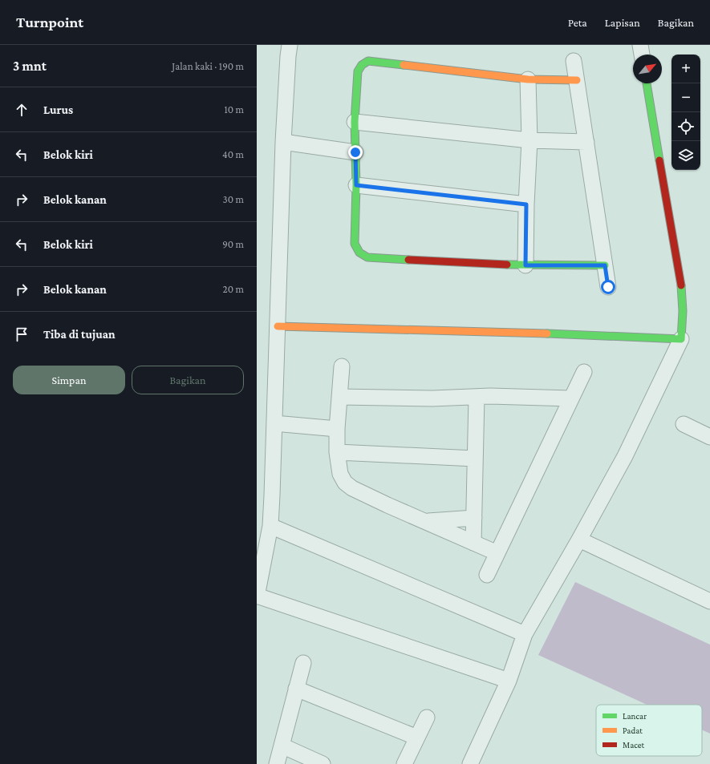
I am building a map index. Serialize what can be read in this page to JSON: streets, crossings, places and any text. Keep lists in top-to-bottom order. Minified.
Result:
{"legend":["Lancar","Padat","Macet"],"north":"top right","page":{"header":"Turnpoint","nav":["Peta","Lapisan","Bagikan"],"heading":["3 mnt","Jalan kaki · 190 m"],"map_buttons":["+","−"],"list":[["Lurus","10 m"],["Belok kiri","40 m"],["Belok kanan","30 m"],["Belok kiri","90 m"],["Belok kanan","20 m"],"Tiba di tujuan"],"buttons":["Simpan","Bagikan"]}}
